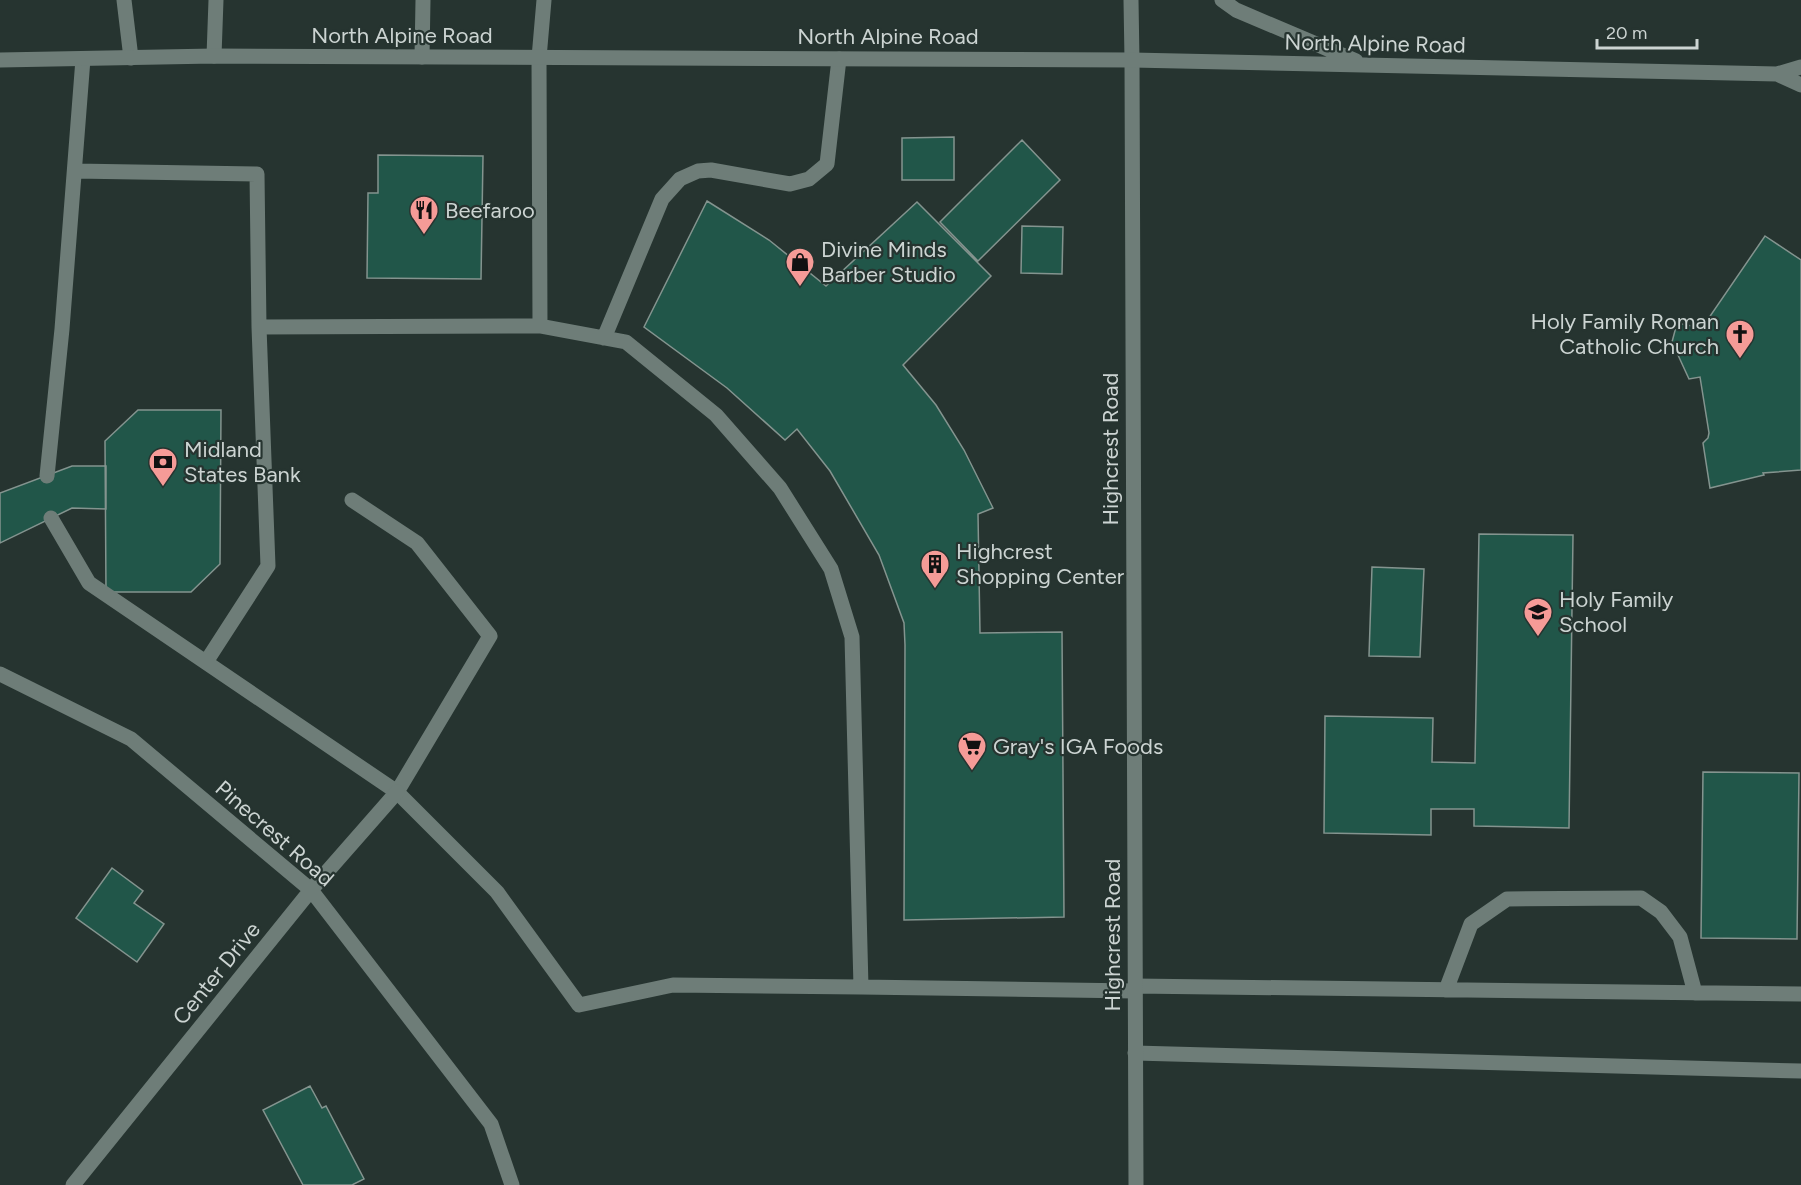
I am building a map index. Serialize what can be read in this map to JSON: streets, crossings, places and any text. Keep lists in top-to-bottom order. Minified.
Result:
{"streets":{"street":["North Alpine Road","Highcrest Road","Pinecrest Road","Center Drive"]},"crossings":[["North Alpine Road","Highcrest Road"],["Pinecrest Road","Center Drive"]],"places":{"restaurant":["Beefaroo"],"shop":["Divine Minds Barber Studio"],"church":["Holy Family Roman Catholic Church"],"bank":["Midland States Bank"],"building":["Highcrest Shopping Center"],"school or university":["Holy Family School"],"supermarket":["Gray's IGA Foods"]},"scale_bar":"20 m"}
